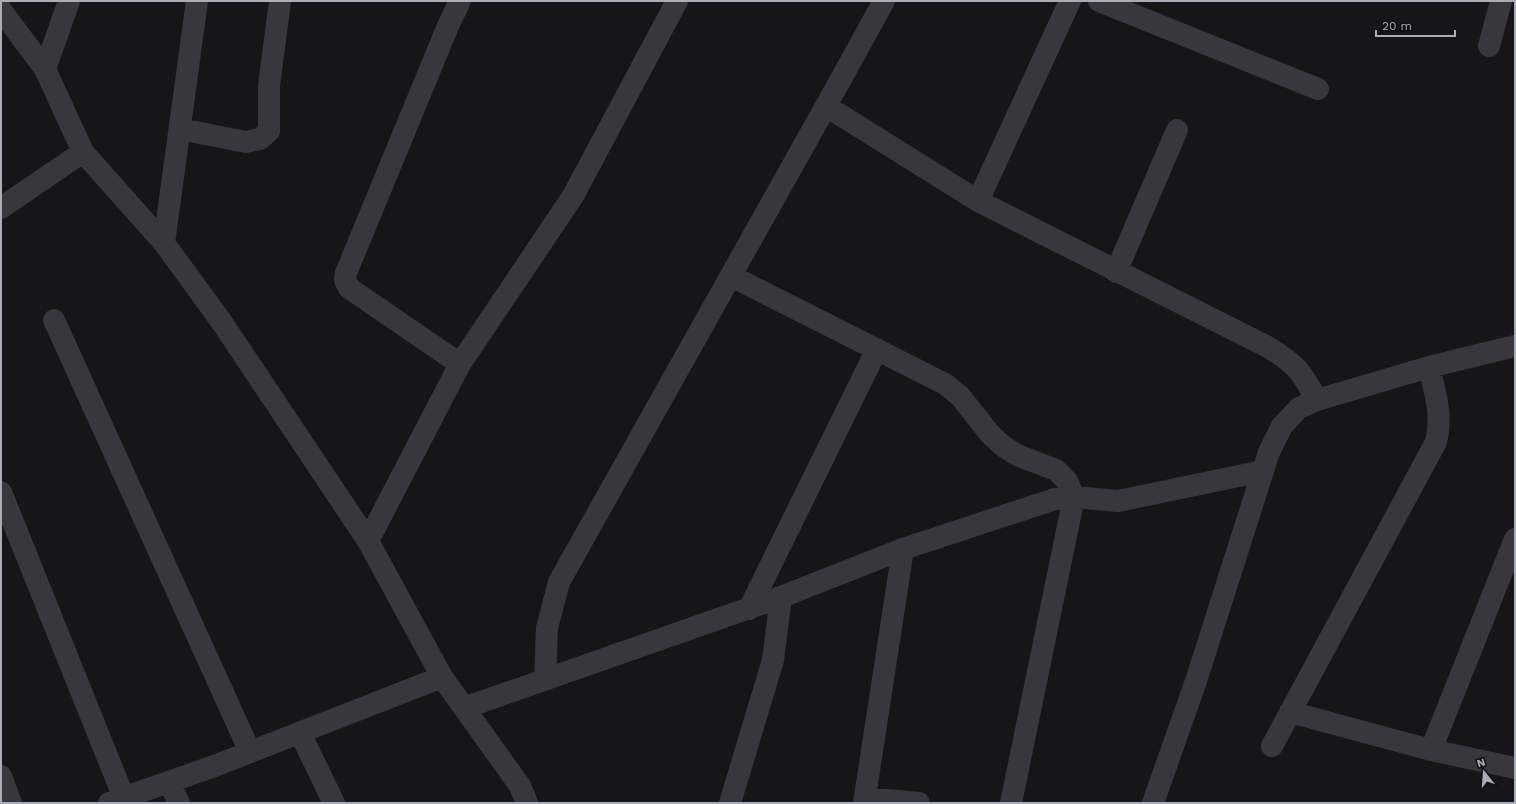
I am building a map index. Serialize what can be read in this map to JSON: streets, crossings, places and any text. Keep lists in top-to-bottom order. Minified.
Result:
{"scale_bar":"20 m","north":"top"}
